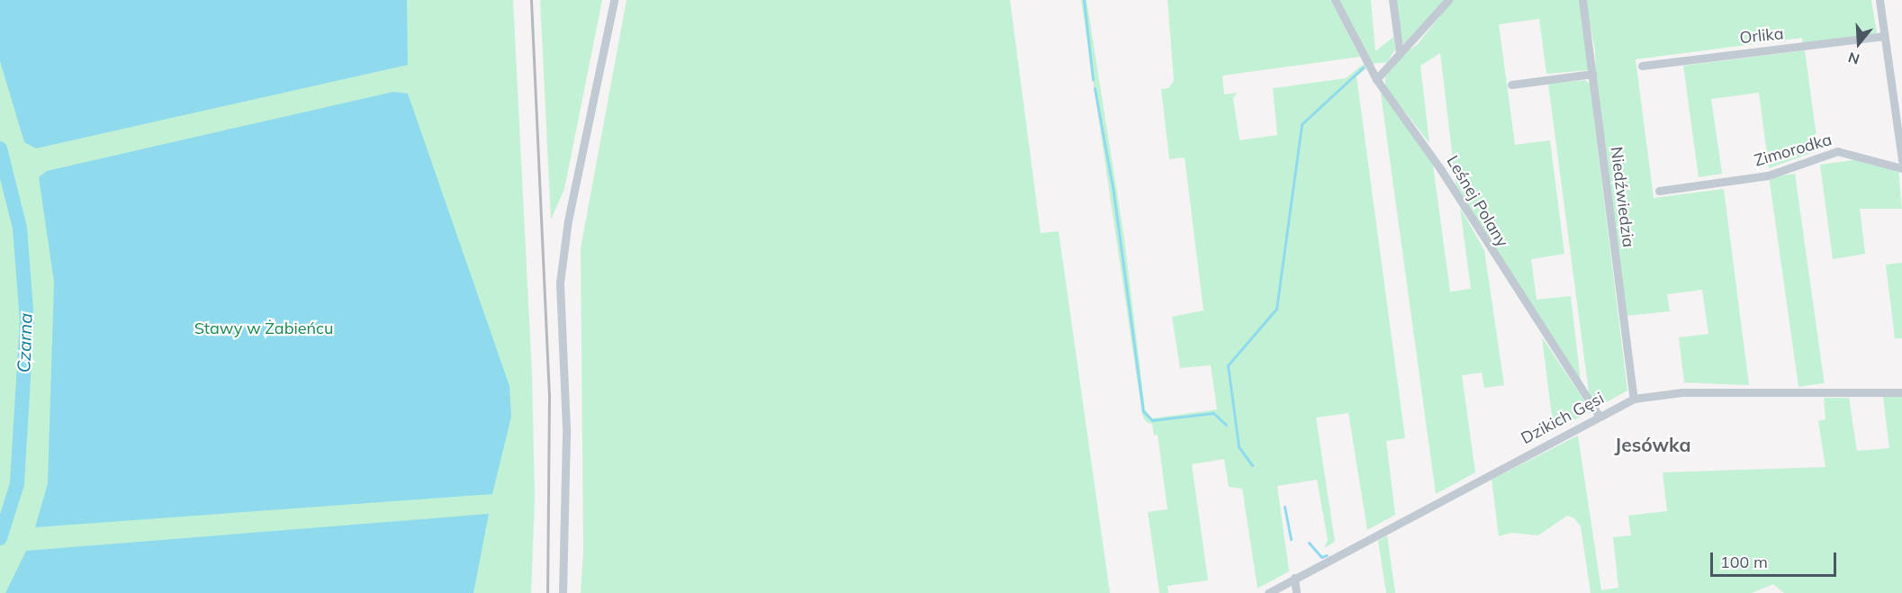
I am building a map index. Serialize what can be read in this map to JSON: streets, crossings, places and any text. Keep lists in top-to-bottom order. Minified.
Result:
{"streets":{"street":["Orlika","Zimorodka","Niedźwiedzia","Leśnej Polany","Dzikich Gęsi"]},"crossings":[["Niedźwiedzia","Dzikich Gęsi"],["Leśnej Polany","Dzikich Gęsi"]],"districts":["Jesówka"],"water":["Czarna"],"parks":["Stawy w Żabieńcu"],"scale_bar":"100 m","north":"bottom"}
